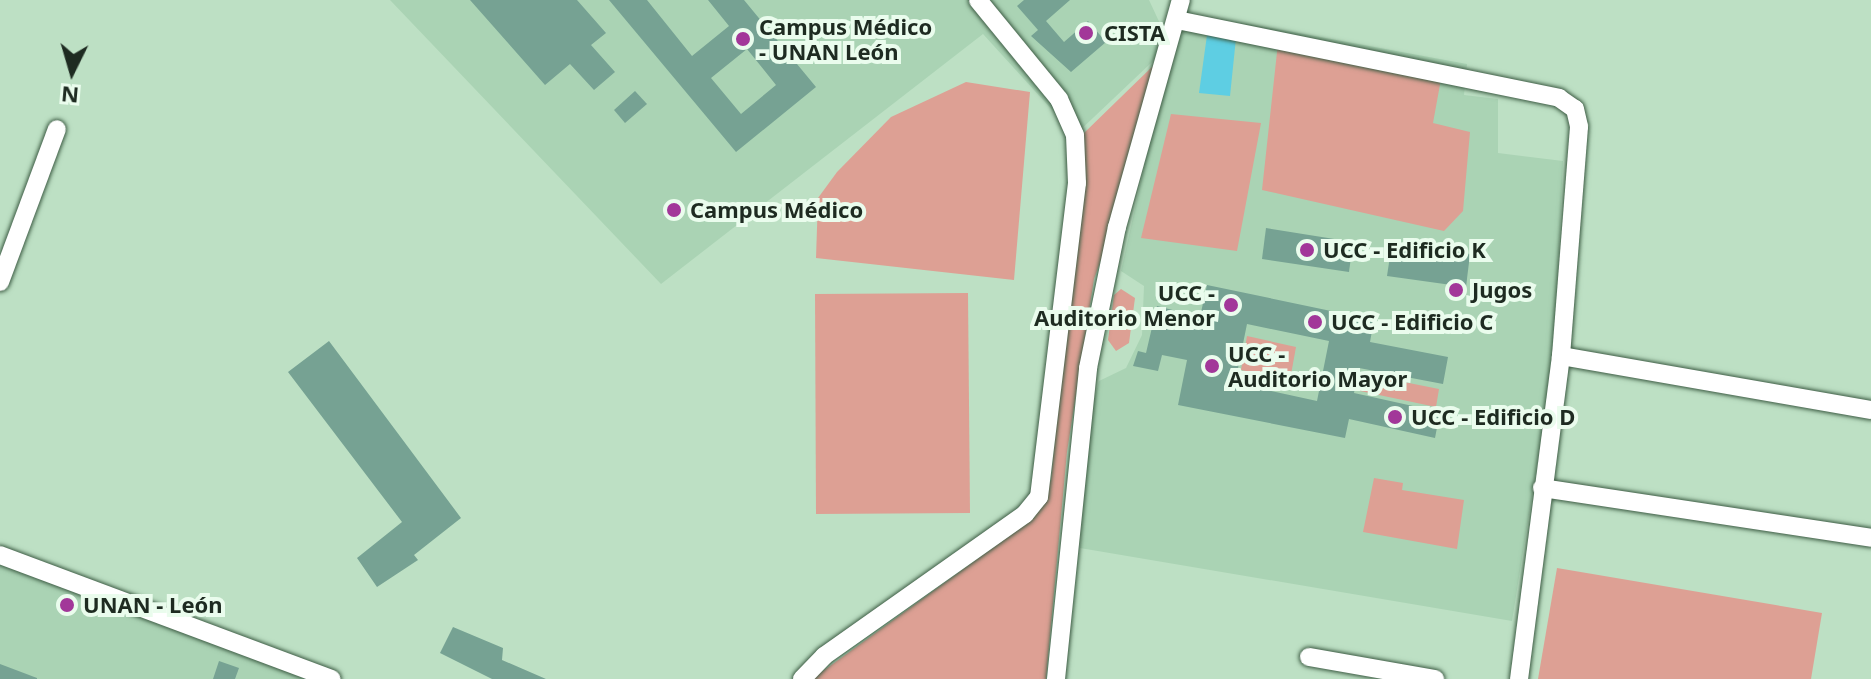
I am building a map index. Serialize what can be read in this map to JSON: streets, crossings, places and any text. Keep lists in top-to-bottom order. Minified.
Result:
{"places":["CISTA","Campus Médico - UNAN León","Campus Médico","UCC - Edificio K","Jugos","UCC - Auditorio Menor","UCC - Edificio C","UCC - Auditorio Mayor","UCC - Edificio D","UNAN - León"],"north":"bottom"}
